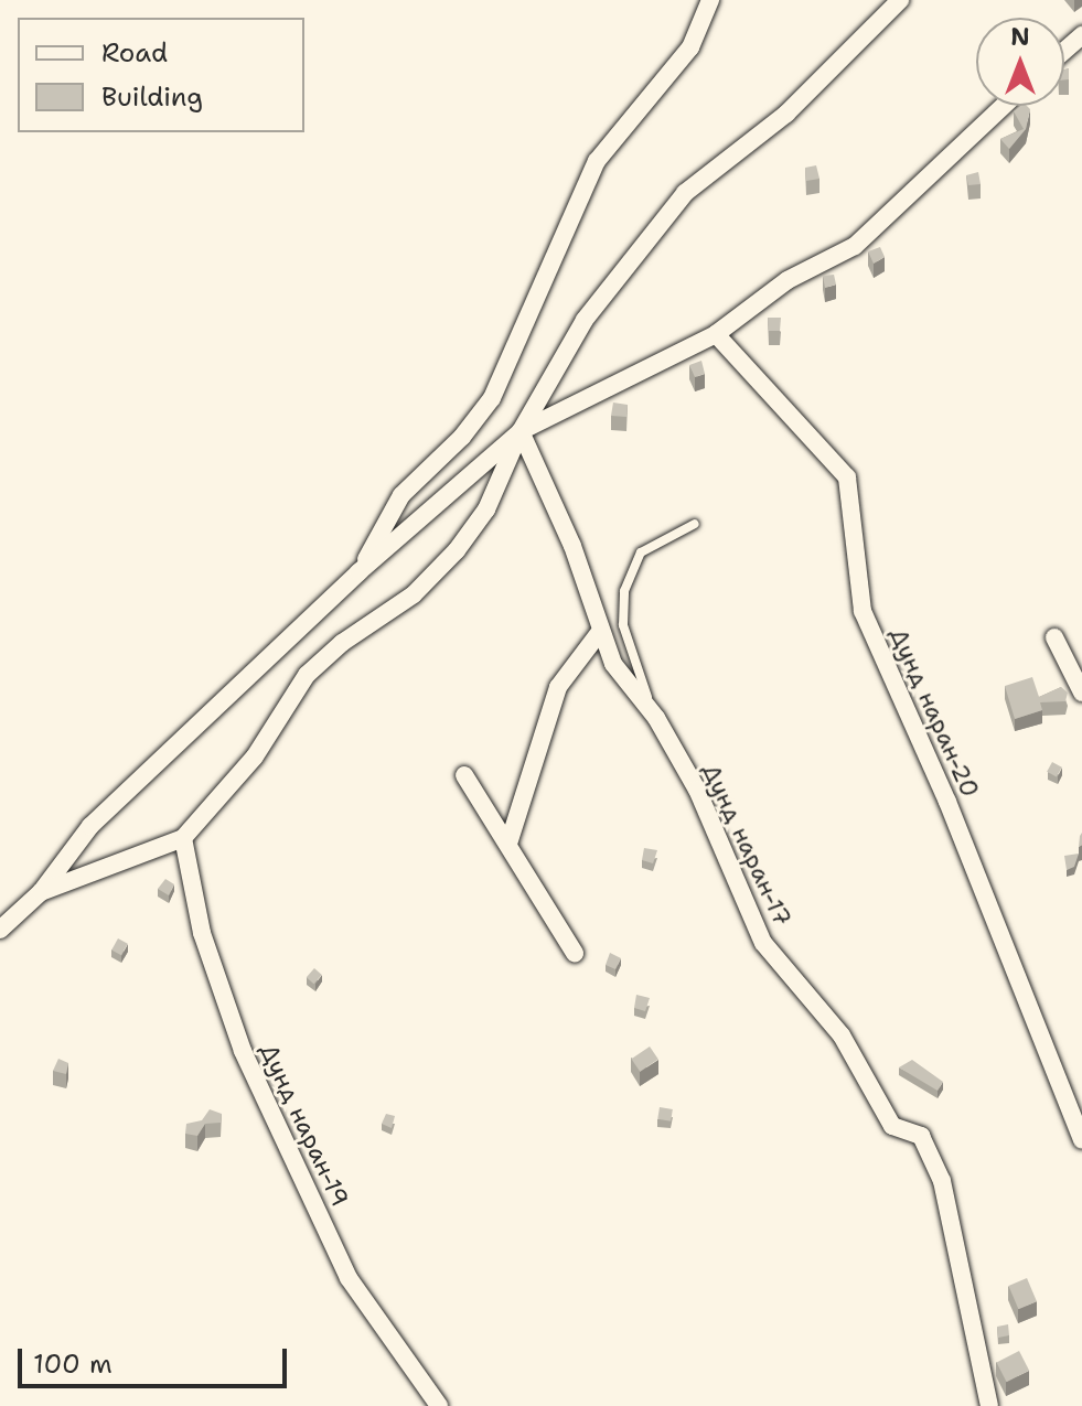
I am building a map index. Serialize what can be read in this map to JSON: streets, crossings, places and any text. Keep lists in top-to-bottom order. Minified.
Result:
{"streets":{"street":["Дунд наран-20","Дунд наран-17","Дунд наран-19"]},"legend":["Road","Building"],"scale_bar":"100 m","north":"top"}
